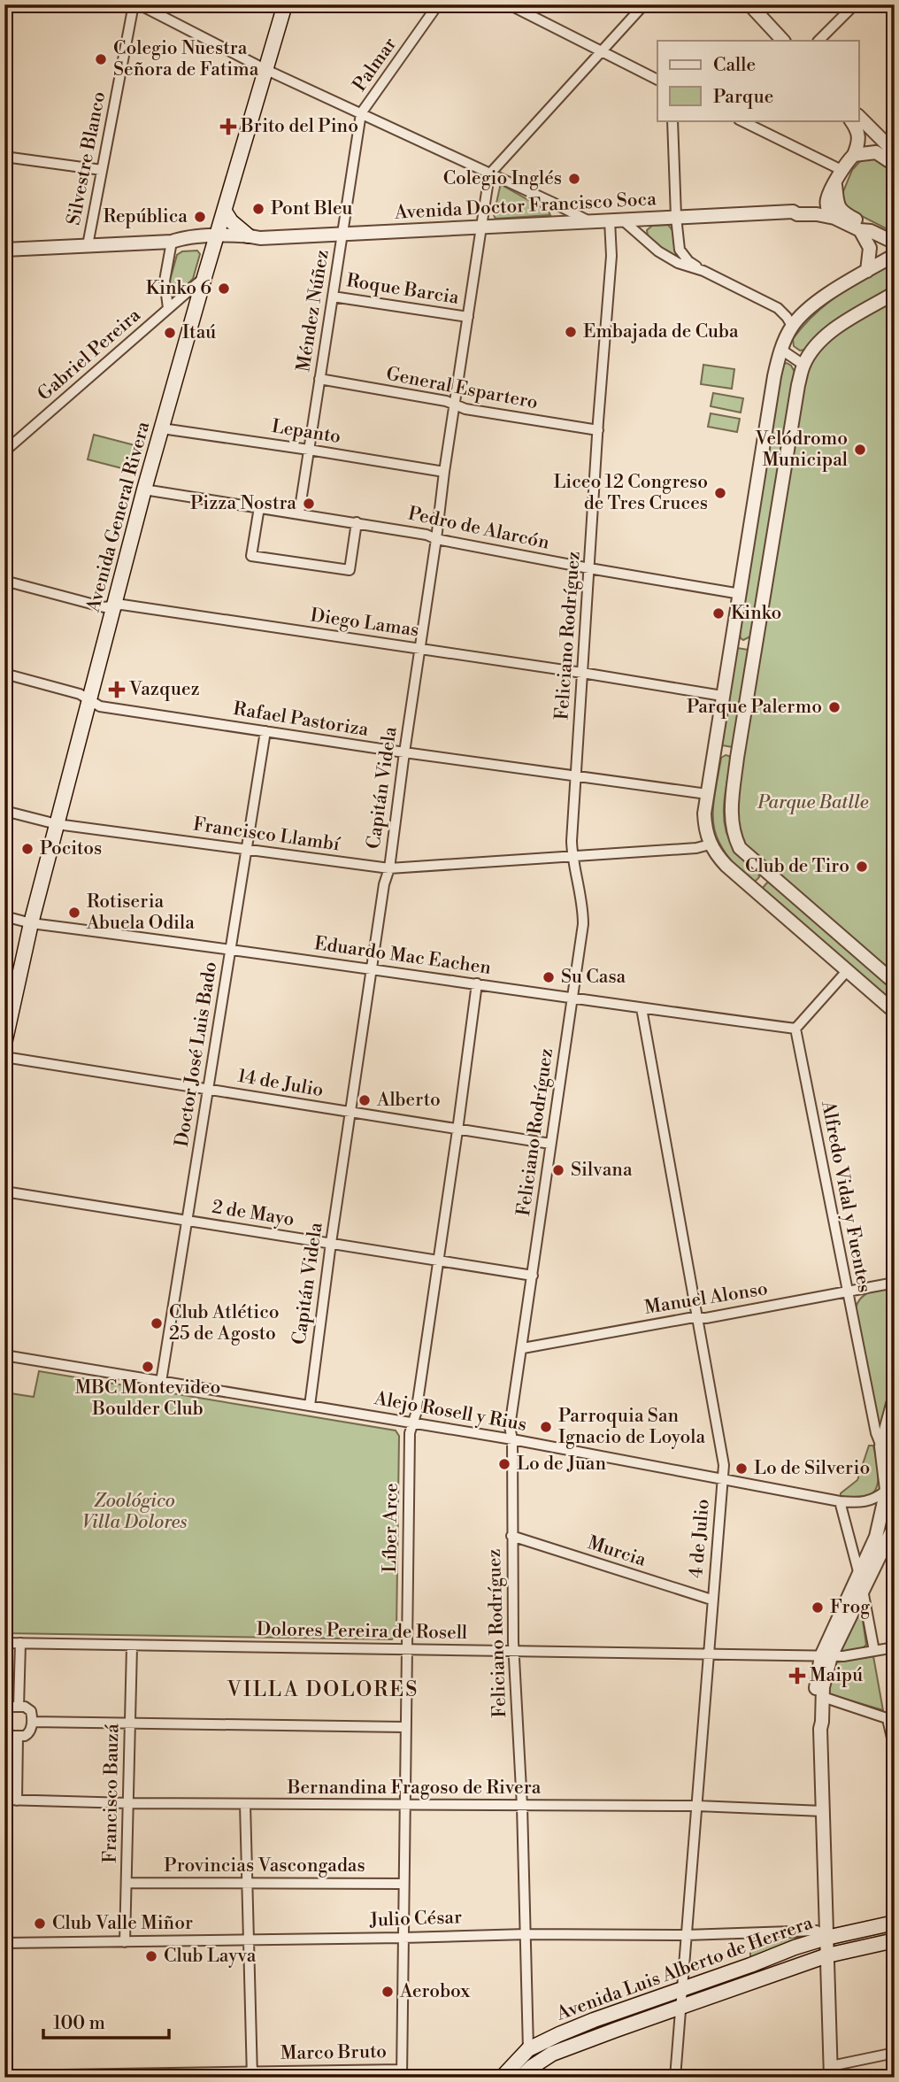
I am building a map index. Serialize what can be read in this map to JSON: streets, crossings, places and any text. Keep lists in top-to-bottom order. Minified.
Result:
{"streets":{"main road":["Avenida General Rivera","Avenida Luis Alberto de Herrera"],"street":["Palmar","Silvestre Blanco","Avenida Doctor Francisco Soca","Roque Barcia","Méndez Núñez","Gabriel Pereira","General Espartero","Lepanto","Pedro de Alarcón","Diego Lamas","Feliciano Rodríguez","Rafael Pastoriza","Capitán Videla","Francisco Llambí","Eduardo Mac Eachen","Doctor José Luis Bado","14 de Julio","Alfredo Vidal y Fuentes","2 de Mayo","Manuel Alonso","Alejo Rosell y Rius","Líber Arce","4 de Julio","Murcia","Dolores Pereira de Rosell","Bernandina Fragoso de Rivera","Francisco Bauzá","Provincias Vascongadas","Julio César","Marco Bruto"]},"crossings":[["Palmar","Méndez Núñez"],["Silvestre Blanco","Avenida Doctor Francisco Soca"],["Avenida Doctor Francisco Soca","Méndez Núñez"],["Avenida Doctor Francisco Soca","Gabriel Pereira"],["Avenida Doctor Francisco Soca","Avenida General Rivera"],["Avenida Doctor Francisco Soca","Feliciano Rodríguez"],["Avenida Doctor Francisco Soca","Capitán Videla"],["Roque Barcia","Méndez Núñez"],["Roque Barcia","Capitán Videla"],["Méndez Núñez","General Espartero"],["Méndez Núñez","Lepanto"],["Méndez Núñez","Pedro de Alarcón"],["Gabriel Pereira","Avenida General Rivera"],["General Espartero","Feliciano Rodríguez"],["General Espartero","Capitán Videla"],["Lepanto","Avenida General Rivera"],["Lepanto","Capitán Videla"],["Avenida General Rivera","Pedro de Alarcón"],["Avenida General Rivera","Diego Lamas"],["Avenida General Rivera","Rafael Pastoriza"],["Avenida General Rivera","Francisco Llambí"],["Avenida General Rivera","Eduardo Mac Eachen"],["Pedro de Alarcón","Feliciano Rodríguez"],["Pedro de Alarcón","Capitán Videla"],["Diego Lamas","Feliciano Rodríguez"],["Diego Lamas","Capitán Videla"],["Feliciano Rodríguez","Rafael Pastoriza"],["Feliciano Rodríguez","Francisco Llambí"],["Feliciano Rodríguez","Eduardo Mac Eachen"],["Feliciano Rodríguez","14 de Julio"],["Feliciano Rodríguez","2 de Mayo"],["Feliciano Rodríguez","Manuel Alonso"],["Feliciano Rodríguez","Alejo Rosell y Rius"],["Feliciano Rodríguez","Murcia"],["Feliciano Rodríguez","Dolores Pereira de Rosell"],["Feliciano Rodríguez","Bernandina Fragoso de Rivera"],["Feliciano Rodríguez","Julio César"],["Feliciano Rodríguez","Avenida Luis Alberto de Herrera"],["Rafael Pastoriza","Capitán Videla"],["Rafael Pastoriza","Doctor José Luis Bado"],["Capitán Videla","Francisco Llambí"],["Capitán Videla","Eduardo Mac Eachen"],["Capitán Videla","14 de Julio"],["Capitán Videla","2 de Mayo"],["Capitán Videla","Alejo Rosell y Rius"],["Francisco Llambí","Doctor José Luis Bado"],["Eduardo Mac Eachen","Doctor José Luis Bado"],["Eduardo Mac Eachen","Alfredo Vidal y Fuentes"],["Eduardo Mac Eachen","Líber Arce"],["Eduardo Mac Eachen","4 de Julio"],["Doctor José Luis Bado","14 de Julio"],["Doctor José Luis Bado","2 de Mayo"],["Doctor José Luis Bado","Alejo Rosell y Rius"],["14 de Julio","Líber Arce"],["Alfredo Vidal y Fuentes","Manuel Alonso"],["2 de Mayo","Líber Arce"],["Manuel Alonso","4 de Julio"],["Alejo Rosell y Rius","Líber Arce"],["Alejo Rosell y Rius","4 de Julio"],["Líber Arce","Dolores Pereira de Rosell"],["Líber Arce","Bernandina Fragoso de Rivera"],["Líber Arce","Provincias Vascongadas"],["Líber Arce","Julio César"],["Líber Arce","Marco Bruto"],["4 de Julio","Murcia"],["4 de Julio","Dolores Pereira de Rosell"],["4 de Julio","Bernandina Fragoso de Rivera"],["4 de Julio","Julio César"],["4 de Julio","Avenida Luis Alberto de Herrera"],["Dolores Pereira de Rosell","Francisco Bauzá"],["Bernandina Fragoso de Rivera","Francisco Bauzá"],["Francisco Bauzá","Provincias Vascongadas"],["Francisco Bauzá","Julio César"],["Julio César","Avenida Luis Alberto de Herrera"]],"districts":["VILLA DOLORES"],"parks":["Parque Batlle","Zoológico Villa Dolores"],"places":{"other":["Colegio Nuestra Señora de Fatima","Colegio Inglés","Pont Bleu","República","Kinko 6","Embajada de Cuba","Itaú","Velódromo Municipal","Liceo 12 Congreso de Tres Cruces","Pizza Nostra","Kinko","Parque Palermo","Pocitos","Club de Tiro","Rotiseria Abuela Odila","Su Casa","Alberto","Silvana","Club Atlético 25 de Agosto","MBC Montevideo Boulder Club","Parroquia San Ignacio de Loyola","Lo de Juan","Lo de Silverio","Frog","Club Valle Miñor","Club Layva","Aerobox"],"health":["Brito del Pino","Vazquez","Maipú"]},"legend":["Calle","Parque"],"scale_bar":"100 m"}
